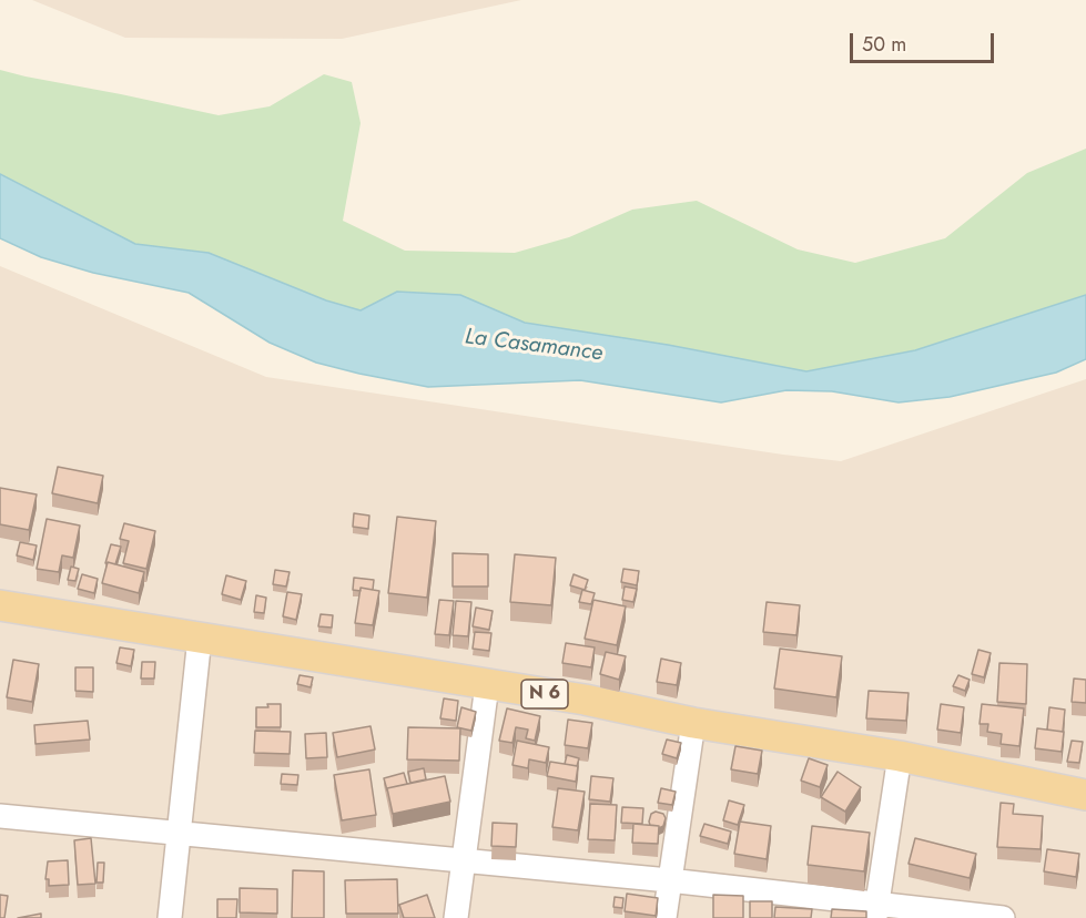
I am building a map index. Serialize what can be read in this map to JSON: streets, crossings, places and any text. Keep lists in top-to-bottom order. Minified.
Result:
{"streets":{"main road":["N 6"]},"water":["La Casamance"],"scale_bar":"50 m"}
